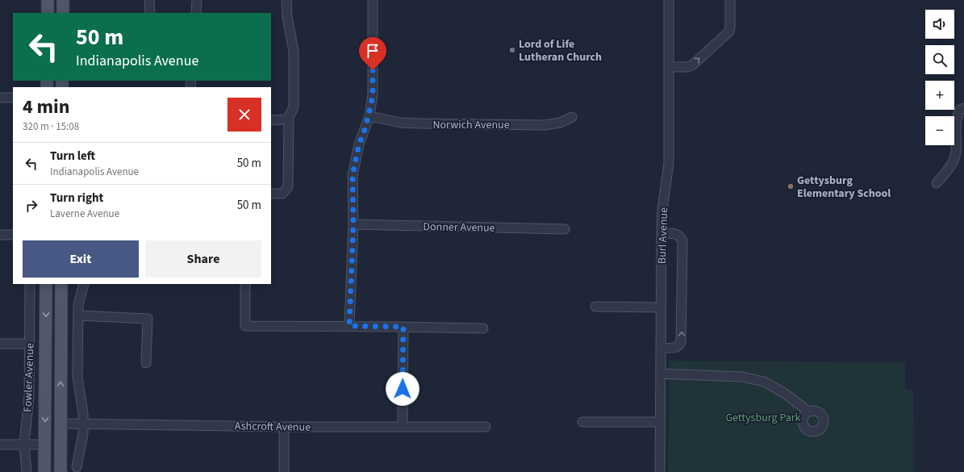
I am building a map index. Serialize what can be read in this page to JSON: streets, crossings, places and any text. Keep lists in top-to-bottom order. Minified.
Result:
{"streets":{"main road":["Fowler Avenue"],"street":["Norwich Avenue","Donner Avenue","Burl Avenue","Ashcroft Avenue"]},"parks":["Gettysburg Park"],"places":["Lord of Life Lutheran Church","Gettysburg Elementary School"],"page":{"map_buttons":["+","−"],"turn":["50 m","Indianapolis Avenue"],"heading":["4 min","320 m · 15:08"],"list":[{"name":"Turn left","note":"Indianapolis Avenue","value":"50 m"},{"name":"Turn right","note":"Laverne Avenue","value":"50 m"}],"buttons":["Exit","Share"]}}
